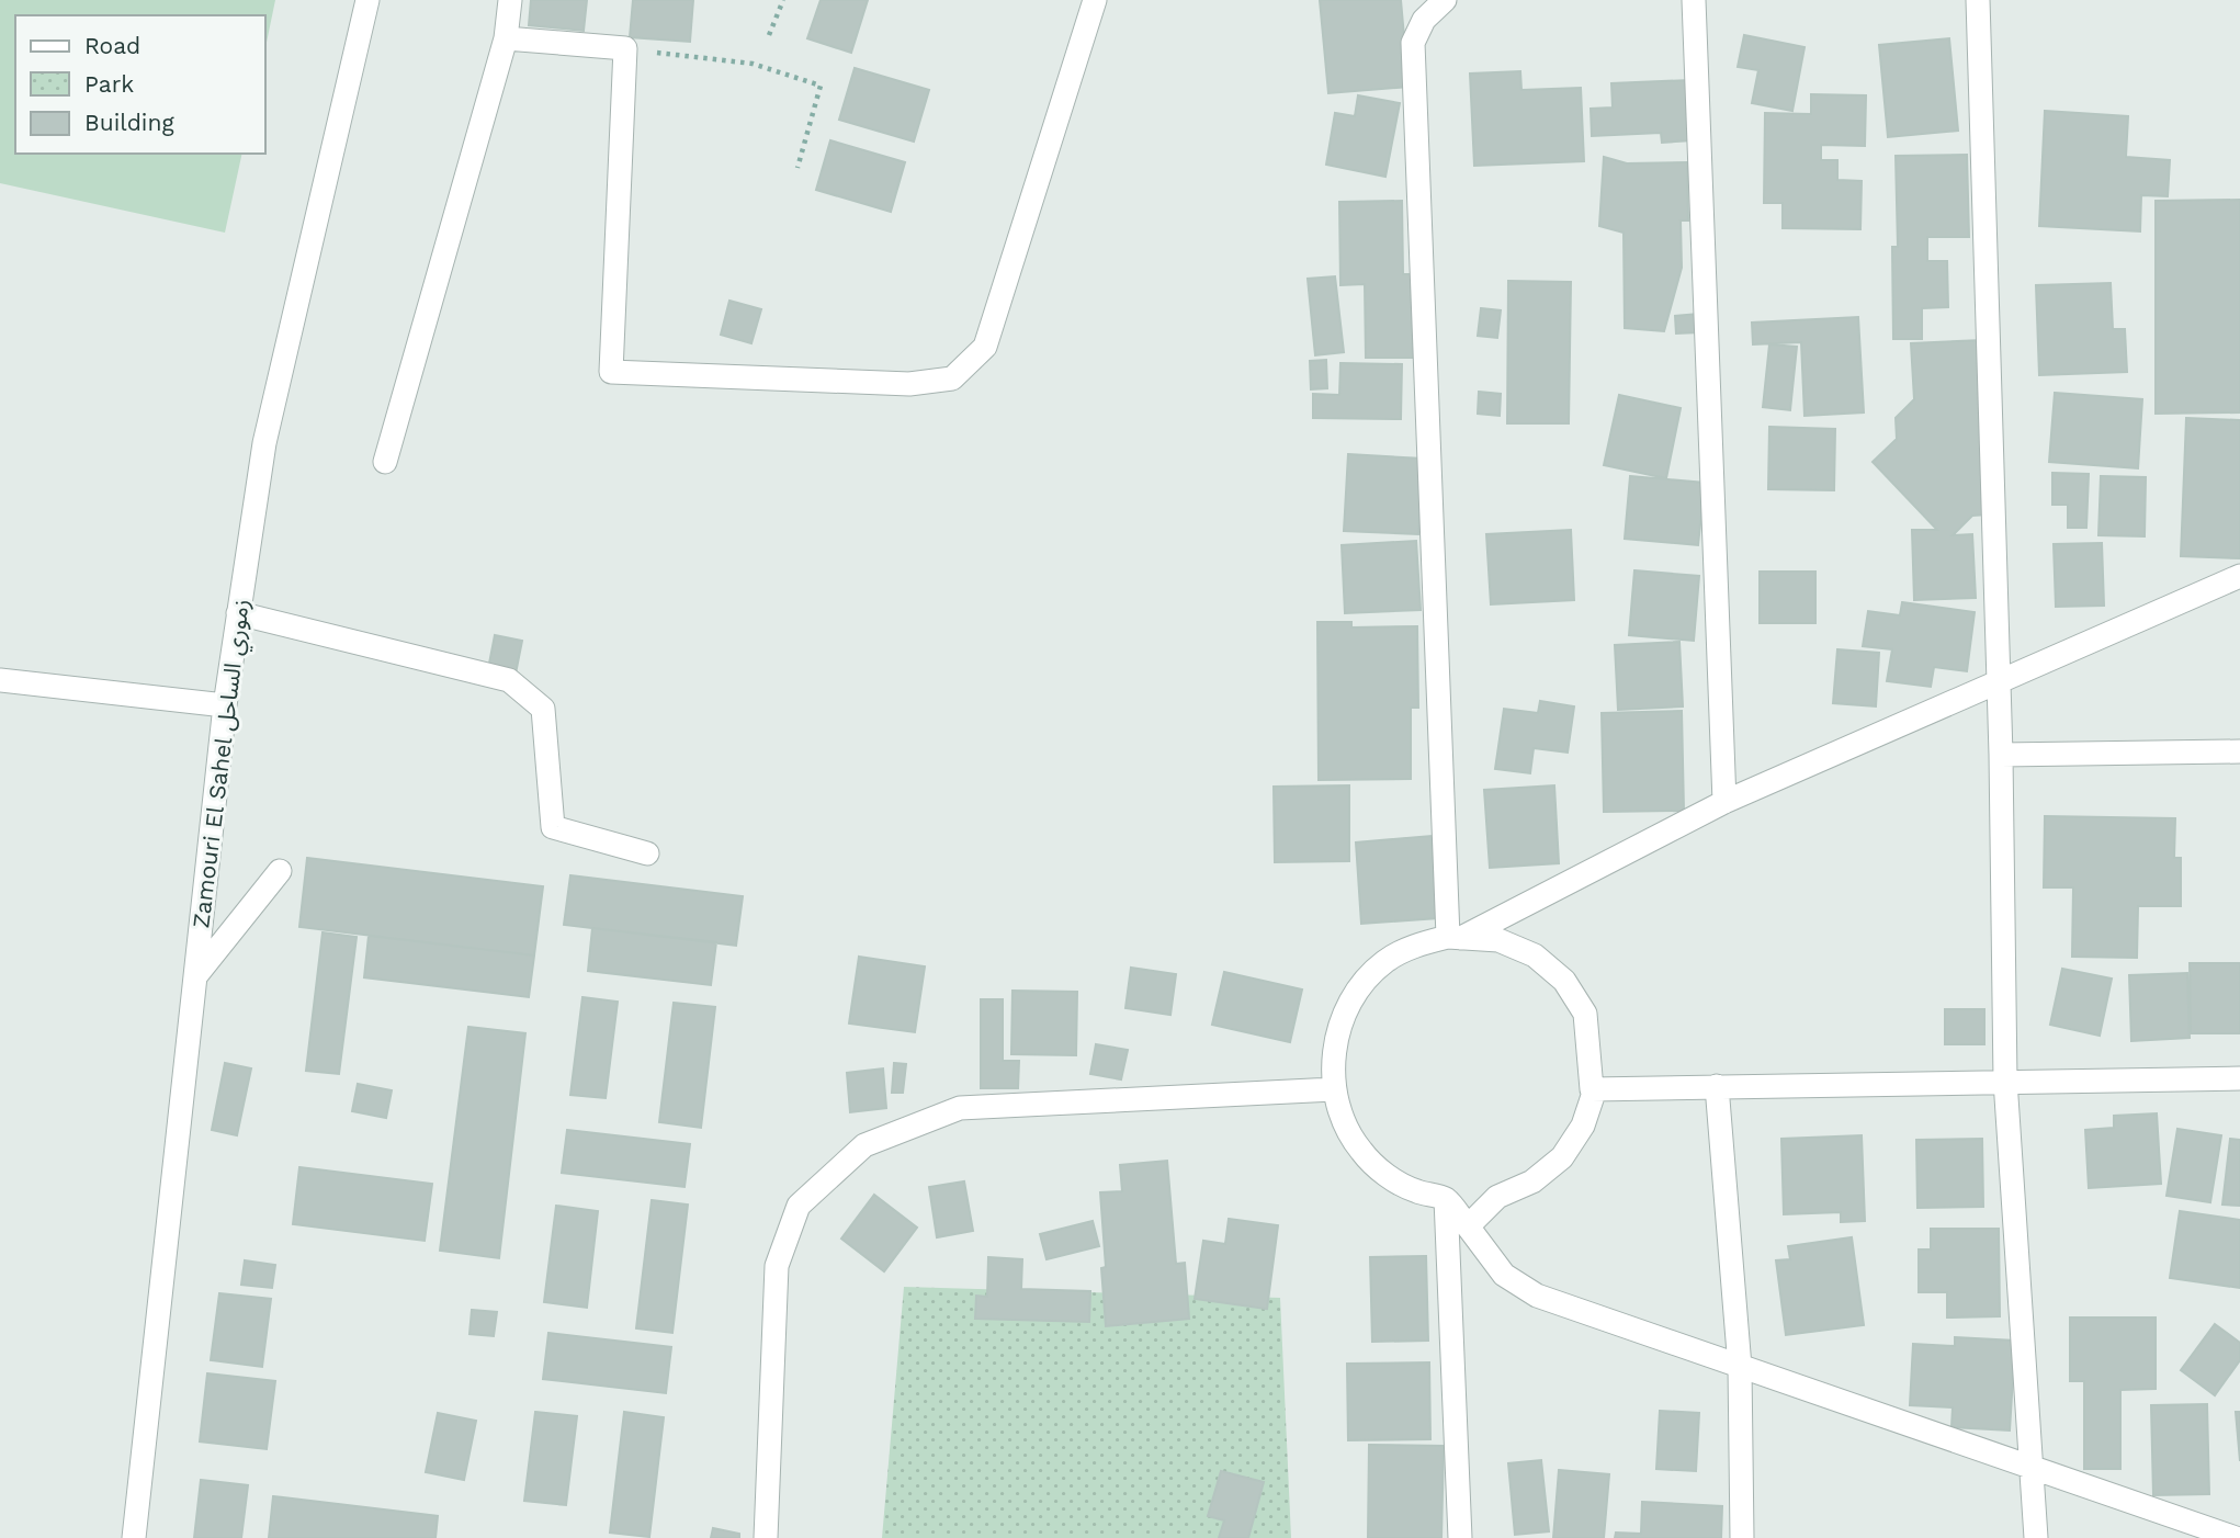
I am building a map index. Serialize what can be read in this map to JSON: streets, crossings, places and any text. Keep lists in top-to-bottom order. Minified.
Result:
{"streets":{"street":["Zamouri El Sahel زموري الساحل"]},"legend":["Road","Park","Building"]}
